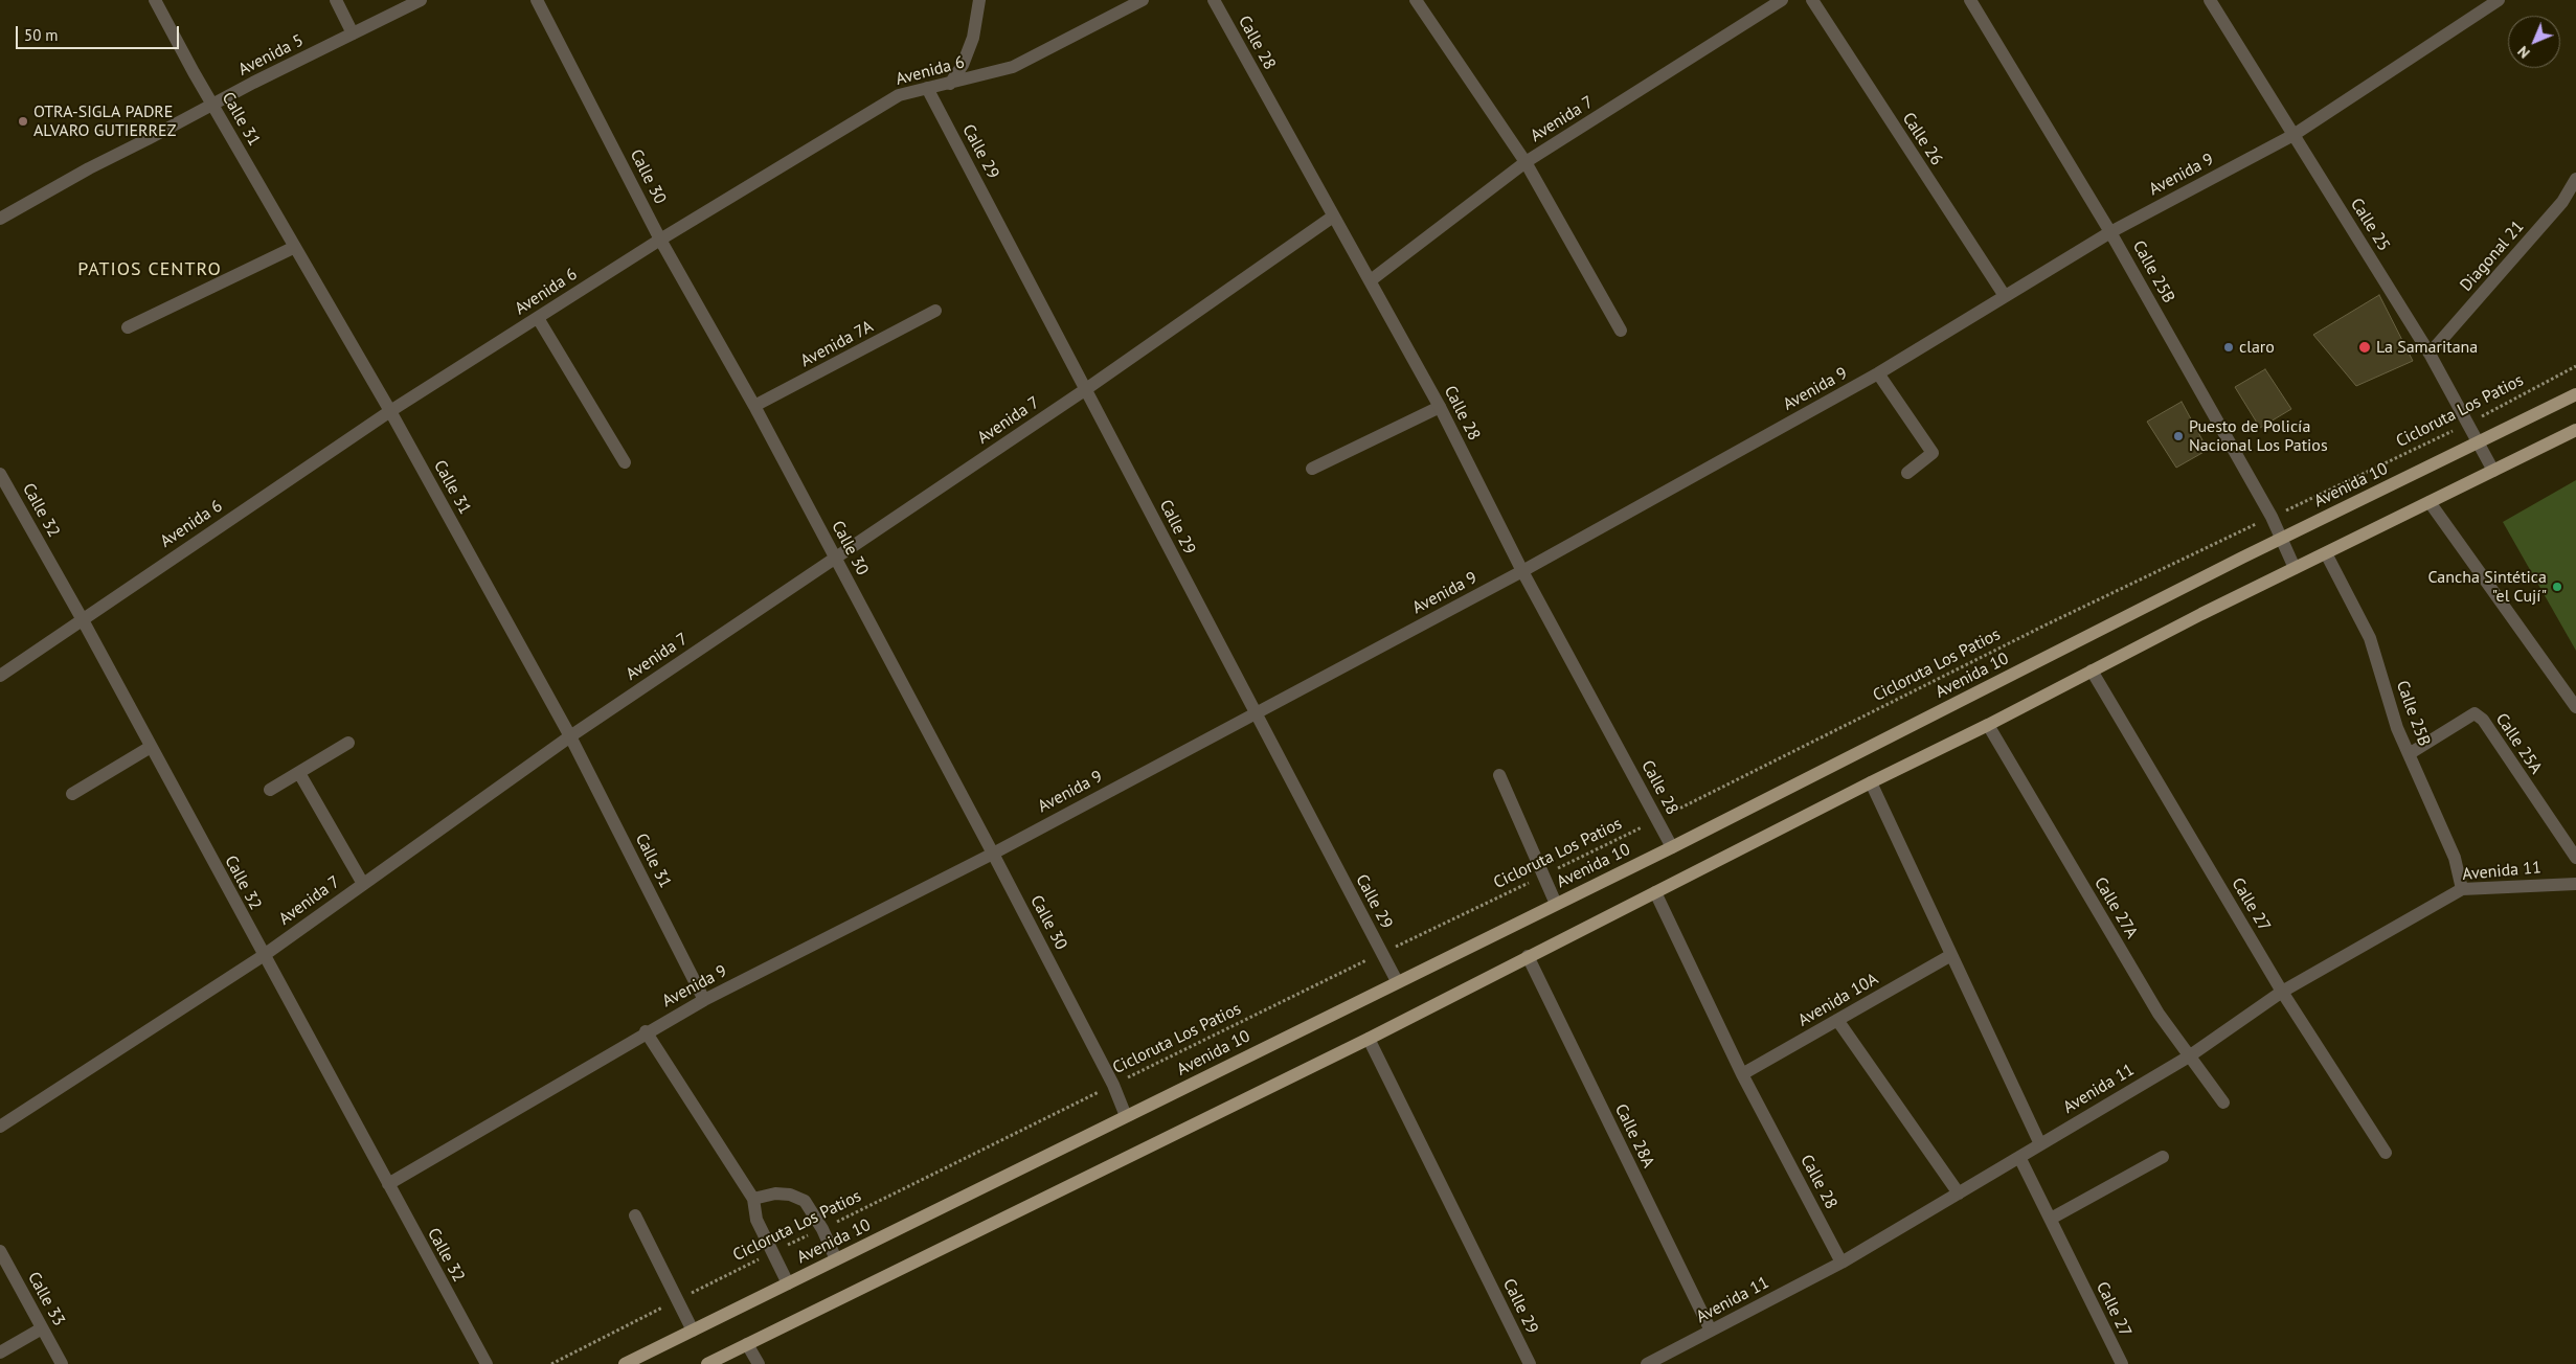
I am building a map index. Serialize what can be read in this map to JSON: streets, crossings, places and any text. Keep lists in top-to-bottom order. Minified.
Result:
{"streets":{"main road":["Avenida 10"],"street":["Calle 28","Avenida 5","Avenida 6","Calle 31","Avenida 7","Calle 26","Calle 29","Avenida 9","Calle 30","Calle 25","Diagonal 21","Calle 25B","Avenida 7A","Calle 32","Calle 25A","Avenida 11","Calle 27","Calle 27A","Avenida 10A","Calle 28A","Calle 33"],"path":["Cicloruta Los Patios"]},"crossings":[["Calle 28","Avenida 7"],["Calle 28","Avenida 9"],["Calle 28","Cicloruta Los Patios"],["Calle 28","Avenida 10"],["Calle 28","Avenida 11"],["Calle 28","Avenida 10A"],["Avenida 5","Calle 31"],["Avenida 6","Calle 31"],["Avenida 6","Calle 29"],["Avenida 6","Calle 30"],["Avenida 6","Calle 32"],["Calle 31","Avenida 7"],["Calle 31","Avenida 9"],["Avenida 7","Calle 29"],["Avenida 7","Calle 30"],["Avenida 7","Calle 32"],["Calle 26","Avenida 9"],["Calle 29","Avenida 9"],["Calle 29","Cicloruta Los Patios"],["Calle 29","Avenida 10"],["Avenida 9","Calle 30"],["Avenida 9","Calle 25"],["Avenida 9","Calle 25B"],["Avenida 9","Calle 32"],["Calle 30","Avenida 7A"],["Calle 30","Cicloruta Los Patios"],["Calle 30","Avenida 10"],["Calle 25","Diagonal 21"],["Calle 25","Cicloruta Los Patios"],["Calle 25","Avenida 10"],["Calle 25B","Cicloruta Los Patios"],["Calle 25B","Avenida 10"],["Calle 25B","Calle 25A"],["Calle 25B","Avenida 11"],["Avenida 11","Calle 27"],["Avenida 11","Calle 27A"],["Avenida 11","Calle 28A"]],"districts":["PATIOS CENTRO"],"places":["OTRA-SIGLA PADRE ALVARO GUTIERREZ","claro","La Samaritana","Puesto de Policía Nacional Los Patios","Cancha Sintética \"el Cují\""],"scale_bar":"50 m","north":"bottom left"}
